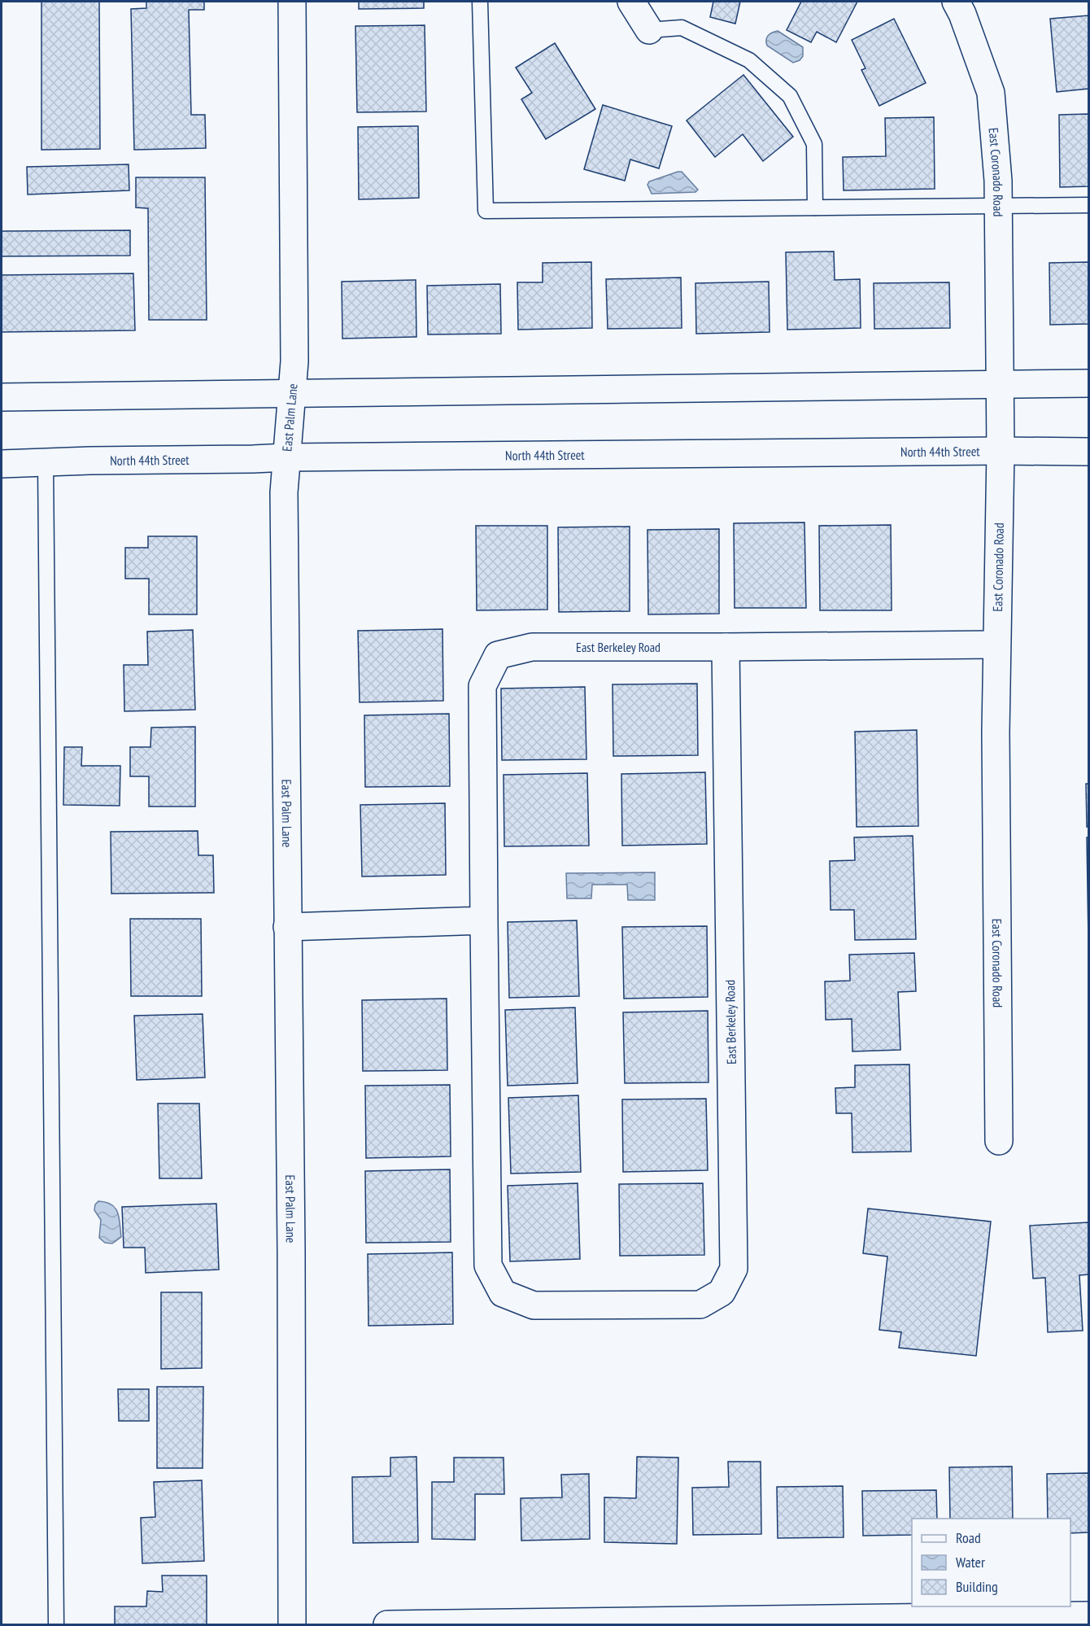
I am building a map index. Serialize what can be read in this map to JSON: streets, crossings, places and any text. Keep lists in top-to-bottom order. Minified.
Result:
{"streets":{"street":["East Coronado Road","East Palm Lane","North 44th Street","East Berkeley Road"]},"crossings":[["East Coronado Road","North 44th Street"],["East Palm Lane","North 44th Street"]],"legend":["Road","Water","Building"]}
